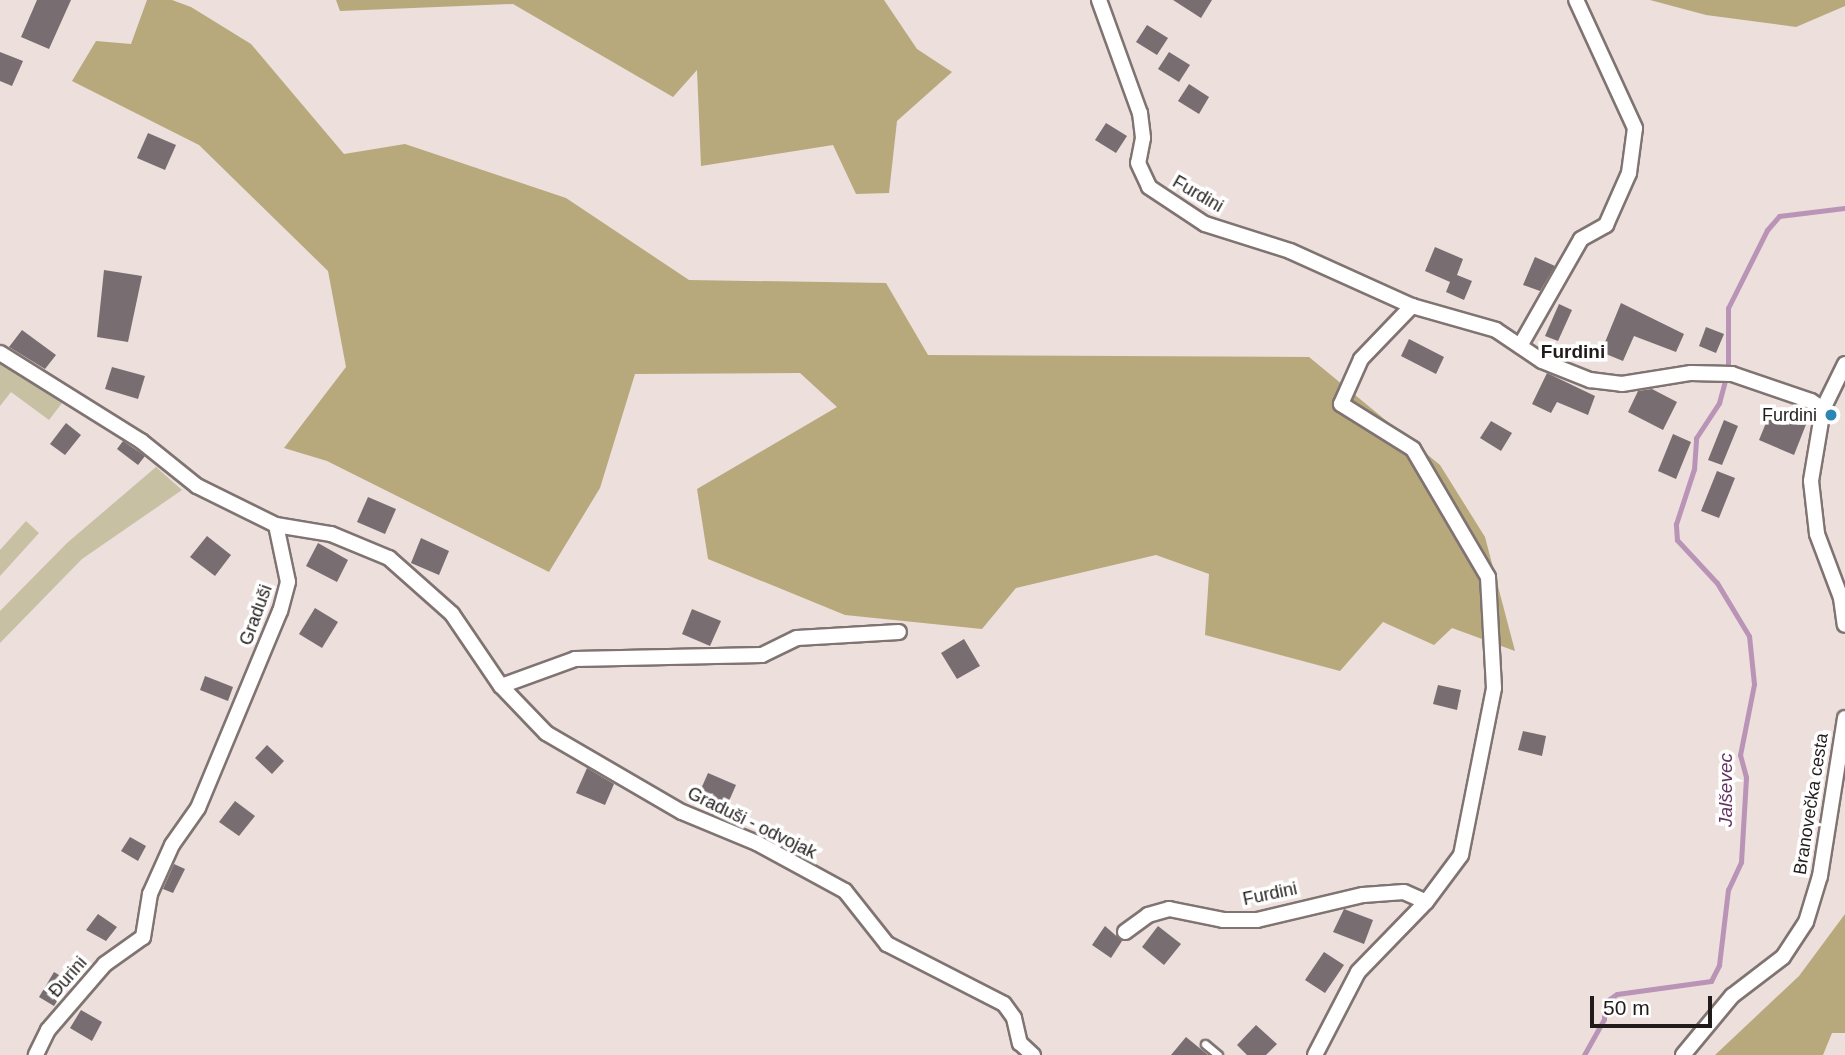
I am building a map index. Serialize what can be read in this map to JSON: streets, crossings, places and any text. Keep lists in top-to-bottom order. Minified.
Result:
{"streets":{"street":["Furdini","Graduši","Branovečka cesta","Graduši - odvojak","Đurini"]},"crossings":[["Graduši","Graduši - odvojak"],["Graduši","Đurini"]],"districts":["Furdini"],"water":["Jalševec"],"places":["Furdini"],"scale_bar":"50 m"}
